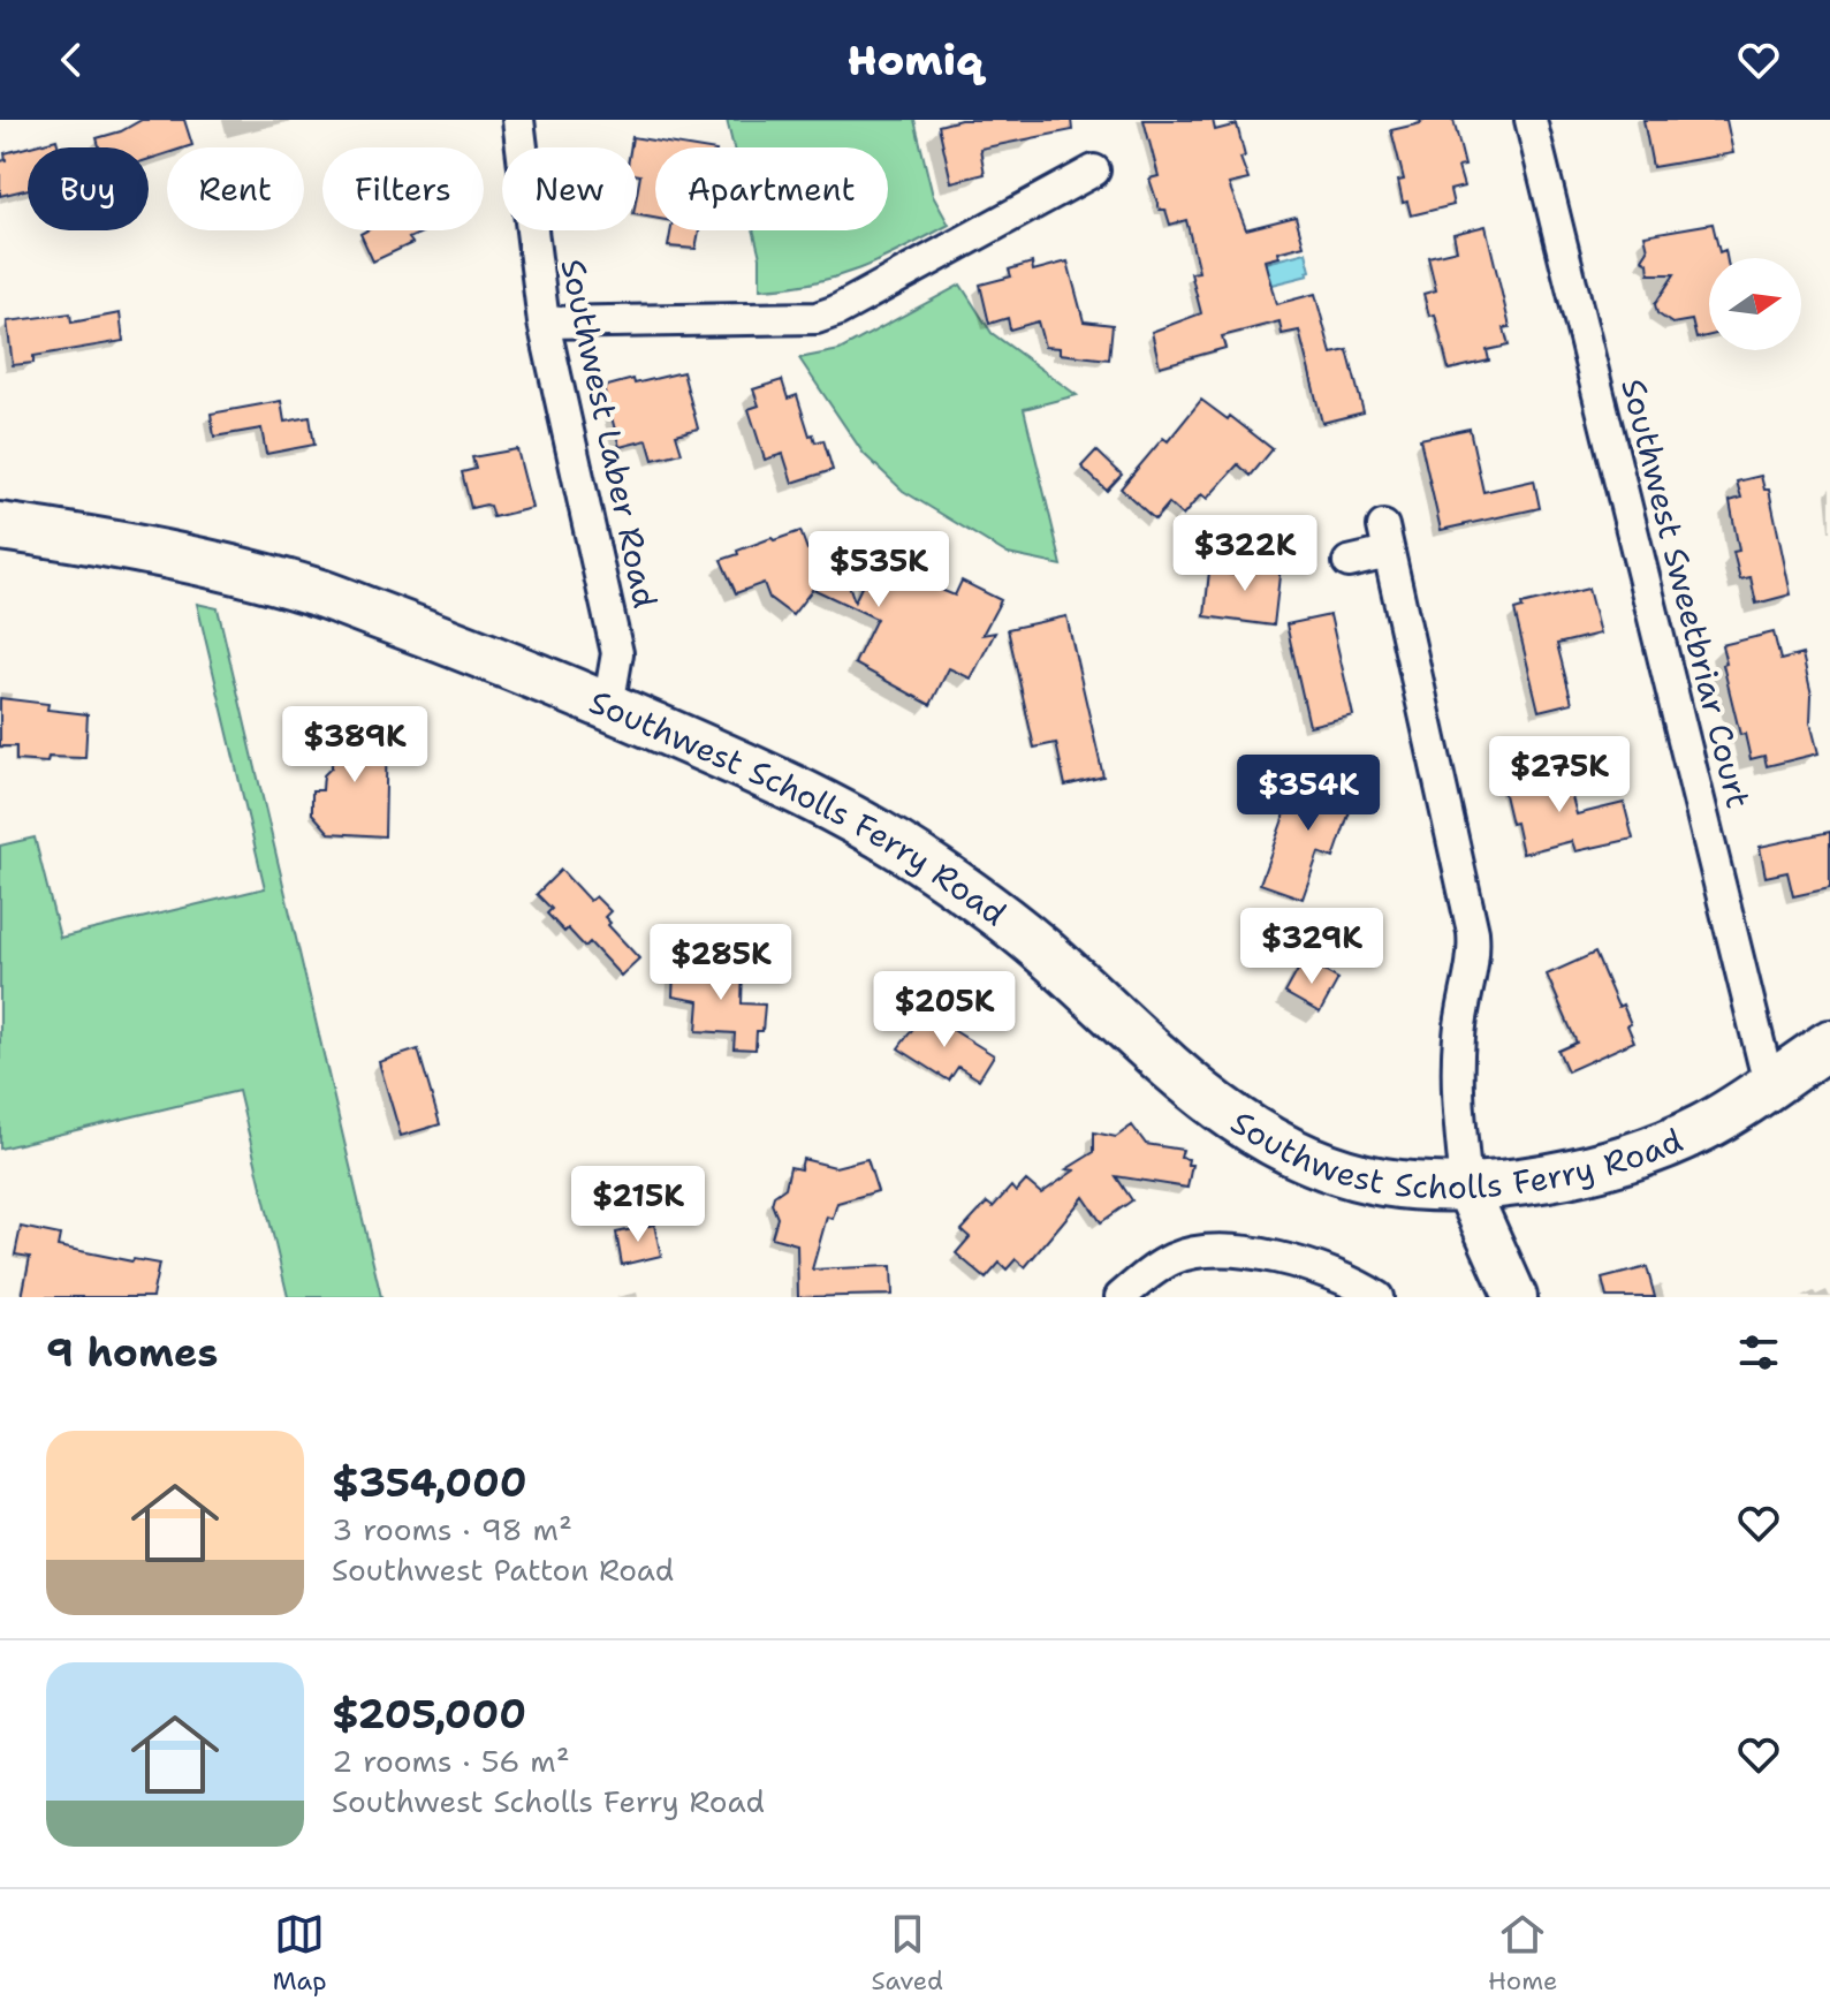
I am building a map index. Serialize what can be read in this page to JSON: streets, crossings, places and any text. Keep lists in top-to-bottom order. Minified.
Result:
{"streets":{"main road":["Southwest Scholls Ferry Road"],"street":["Southwest Laber Road","Southwest Sweetbriar Court"]},"crossings":[["Southwest Laber Road","Southwest Scholls Ferry Road"],["Southwest Sweetbriar Court","Southwest Scholls Ferry Road"]],"north":"right","page":{"header":"Homiq","chip":["Buy","Rent","Filters","New","Apartment"],"price":["$322K","$535K","$389K","$275K","$354K","$329K","$285K","$205K","$215K"],"heading":"9 homes","list":[{"name":"$354,000","note":"3 rooms · 98 m² · Southwest Patton Road"},{"name":"$205,000","note":"2 rooms · 56 m² · Southwest Scholls Ferry Road"}],"tabs":["Map","Saved","Home"]}}
